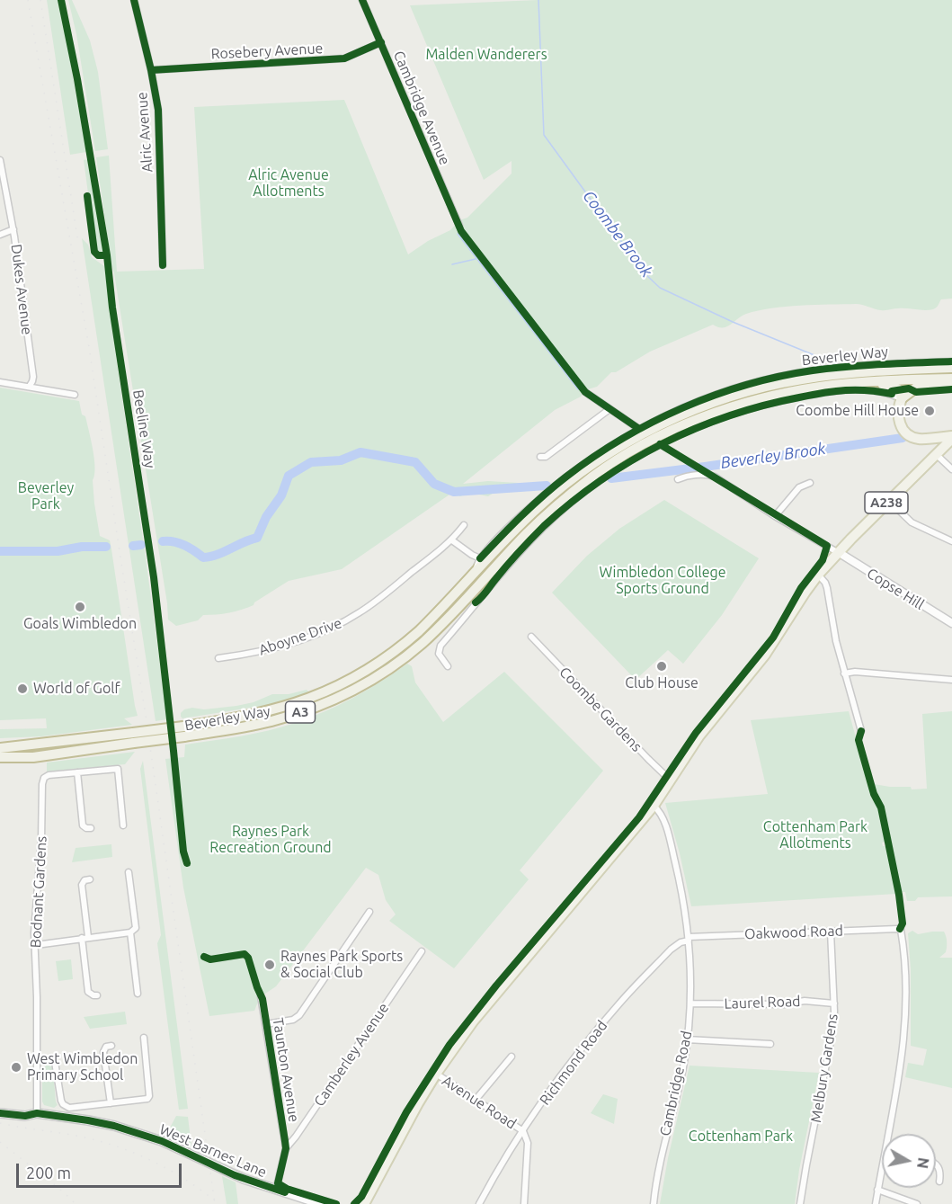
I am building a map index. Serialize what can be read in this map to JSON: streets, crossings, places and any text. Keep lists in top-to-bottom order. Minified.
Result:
{"streets":{"highway":["Beverley Way","A3"],"main road":["A238","West Barnes Lane"],"street":["Rosebery Avenue","Cambridge Avenue","Alric Avenue","Dukes Avenue","Copse Hill","Aboyne Drive","Coombe Gardens","Bodnant Gardens","Oakwood Road","Laurel Road","Camberley Avenue","Richmond Road","Melbury Gardens","Taunton Avenue","Cambridge Road","Avenue Road"],"cycle path":["Beeline Way"]},"crossings":[["Rosebery Avenue","Cambridge Avenue"],["Rosebery Avenue","Alric Avenue"],["A238","Copse Hill"],["A238","Coombe Gardens"],["A238","Cambridge Road"],["A238","Avenue Road"],["Bodnant Gardens","West Barnes Lane"],["Oakwood Road","Richmond Road"],["Oakwood Road","Melbury Gardens"],["Oakwood Road","Cambridge Road"],["Laurel Road","Melbury Gardens"],["Laurel Road","Cambridge Road"],["Camberley Avenue","Taunton Avenue"],["Camberley Avenue","West Barnes Lane"],["Richmond Road","Cambridge Road"],["Richmond Road","Avenue Road"]],"water":["Coombe Brook","Beverley Brook"],"parks":["Malden Wanderers","Alric Avenue Allotments","Beverley Park","Wimbledon College Sports Ground","Cottenham Park Allotments","Raynes Park Recreation Ground","Cottenham Park"],"places":["Coombe Hill House","Goals Wimbledon","Club House","World of Golf","Raynes Park Sports & Social Club","West Wimbledon Primary School"],"scale_bar":"200 m","north":"right"}
